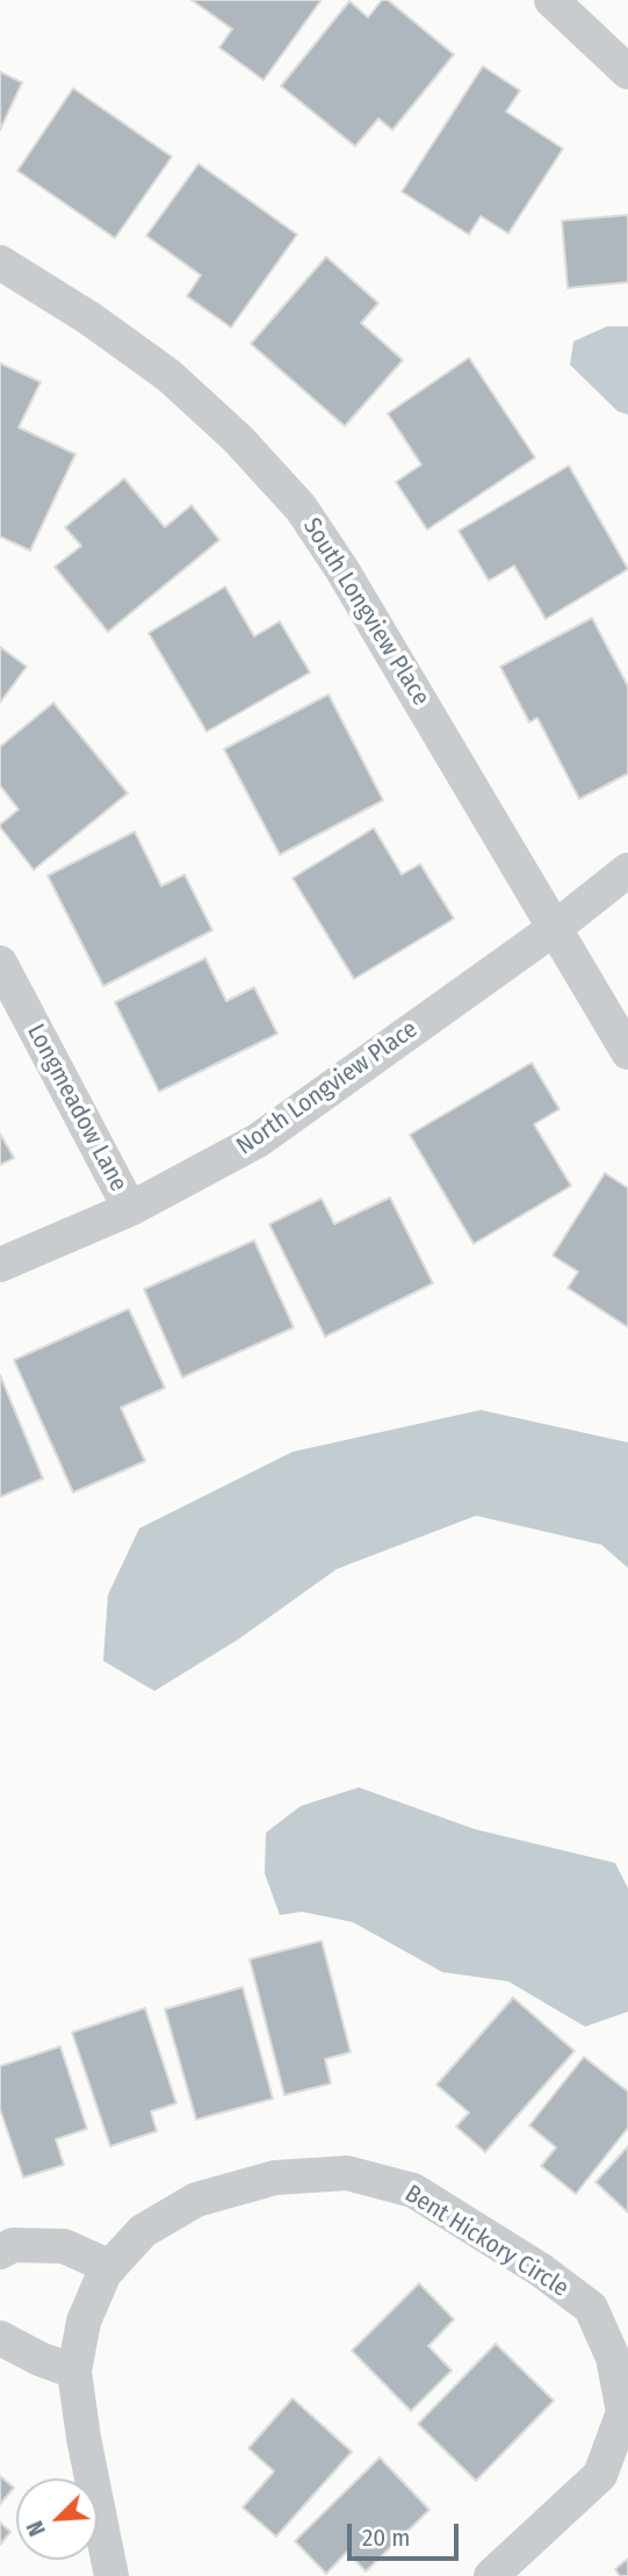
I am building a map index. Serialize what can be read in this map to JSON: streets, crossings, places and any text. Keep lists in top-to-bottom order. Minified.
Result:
{"streets":{"street":["South Longview Place","North Longview Place","Longmeadow Lane","Bent Hickory Circle"]},"crossings":[["South Longview Place","North Longview Place"],["North Longview Place","Longmeadow Lane"]],"scale_bar":"20 m","north":"bottom left"}
